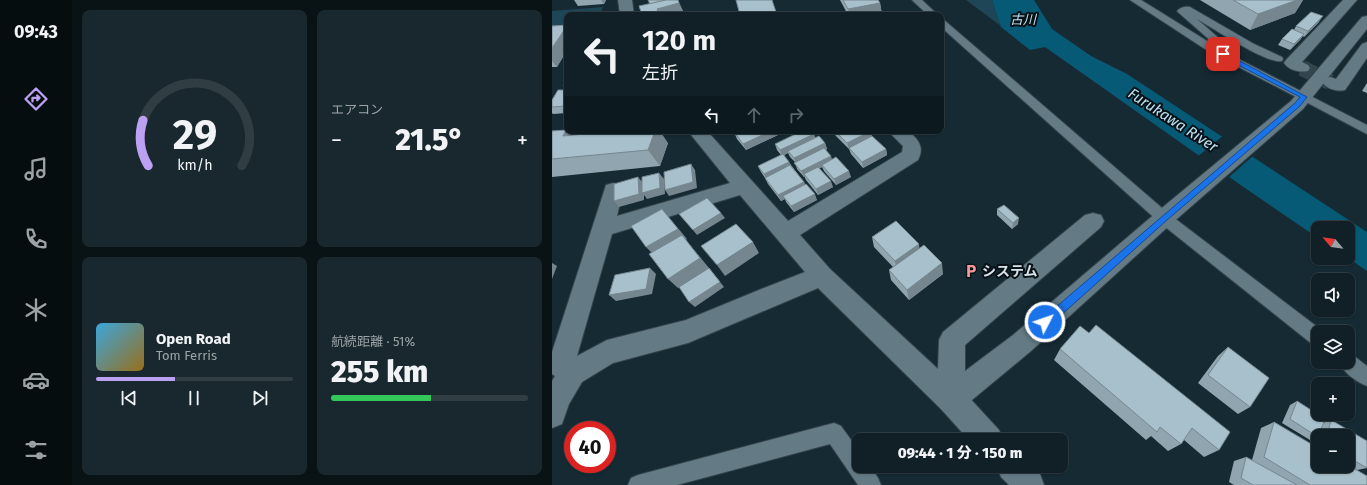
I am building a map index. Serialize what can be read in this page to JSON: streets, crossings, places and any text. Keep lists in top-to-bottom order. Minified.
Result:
{"water":["古川","Furukawa River"],"places":{"parking":["システム"]},"north":"top left","page":{"tabs":"09:43","tile":["エアコン",["航続距離 · 51%","255 km"]],"turn":["120 m","左折"],"heat":["−","21.5°","+"],"map_buttons":["+","−"],"song":["Open Road","Tom Ferris"],"limit":"40","trip":"09:44 · 1 分 · 150 m","gauge":["29","km/h"]}}
